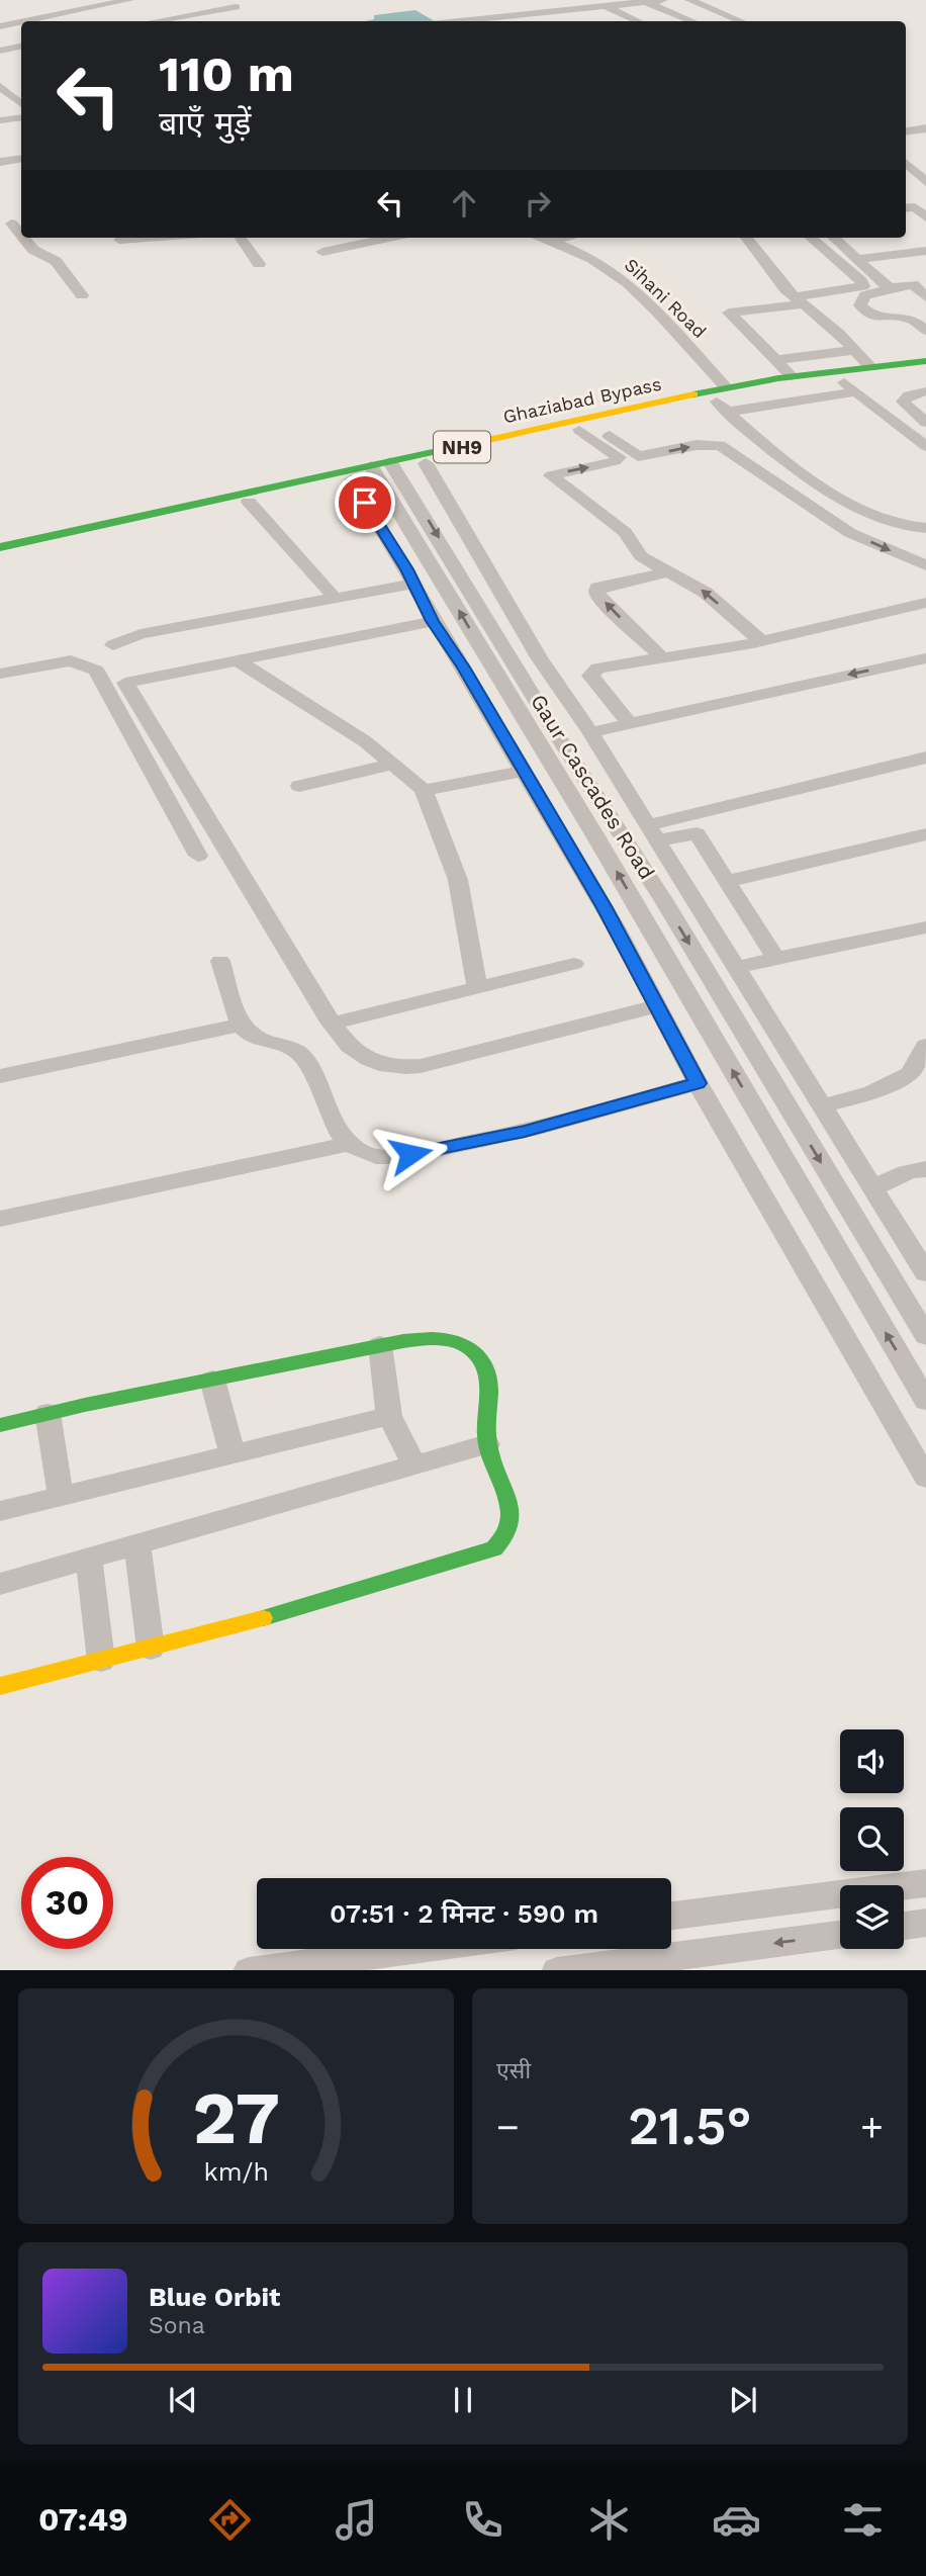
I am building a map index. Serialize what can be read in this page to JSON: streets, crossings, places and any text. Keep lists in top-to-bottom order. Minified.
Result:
{"streets":{"main road":["Ghaziabad Bypass","NH9"],"street":["Sihani Road","Gaur Cascades Road"]},"crossings":[["Sihani Road","Ghaziabad Bypass"],["Ghaziabad Bypass","Gaur Cascades Road"]],"page":{"turn":["110 m","बाएँ मुड़ें"],"limit":"30","trip":"07:51 · 2 मिनट · 590 m","tile":"एसी","heat":["−","21.5°","+"],"song":["Blue Orbit","Sona"],"tabs":"07:49","gauge":["27","km/h"]}}
